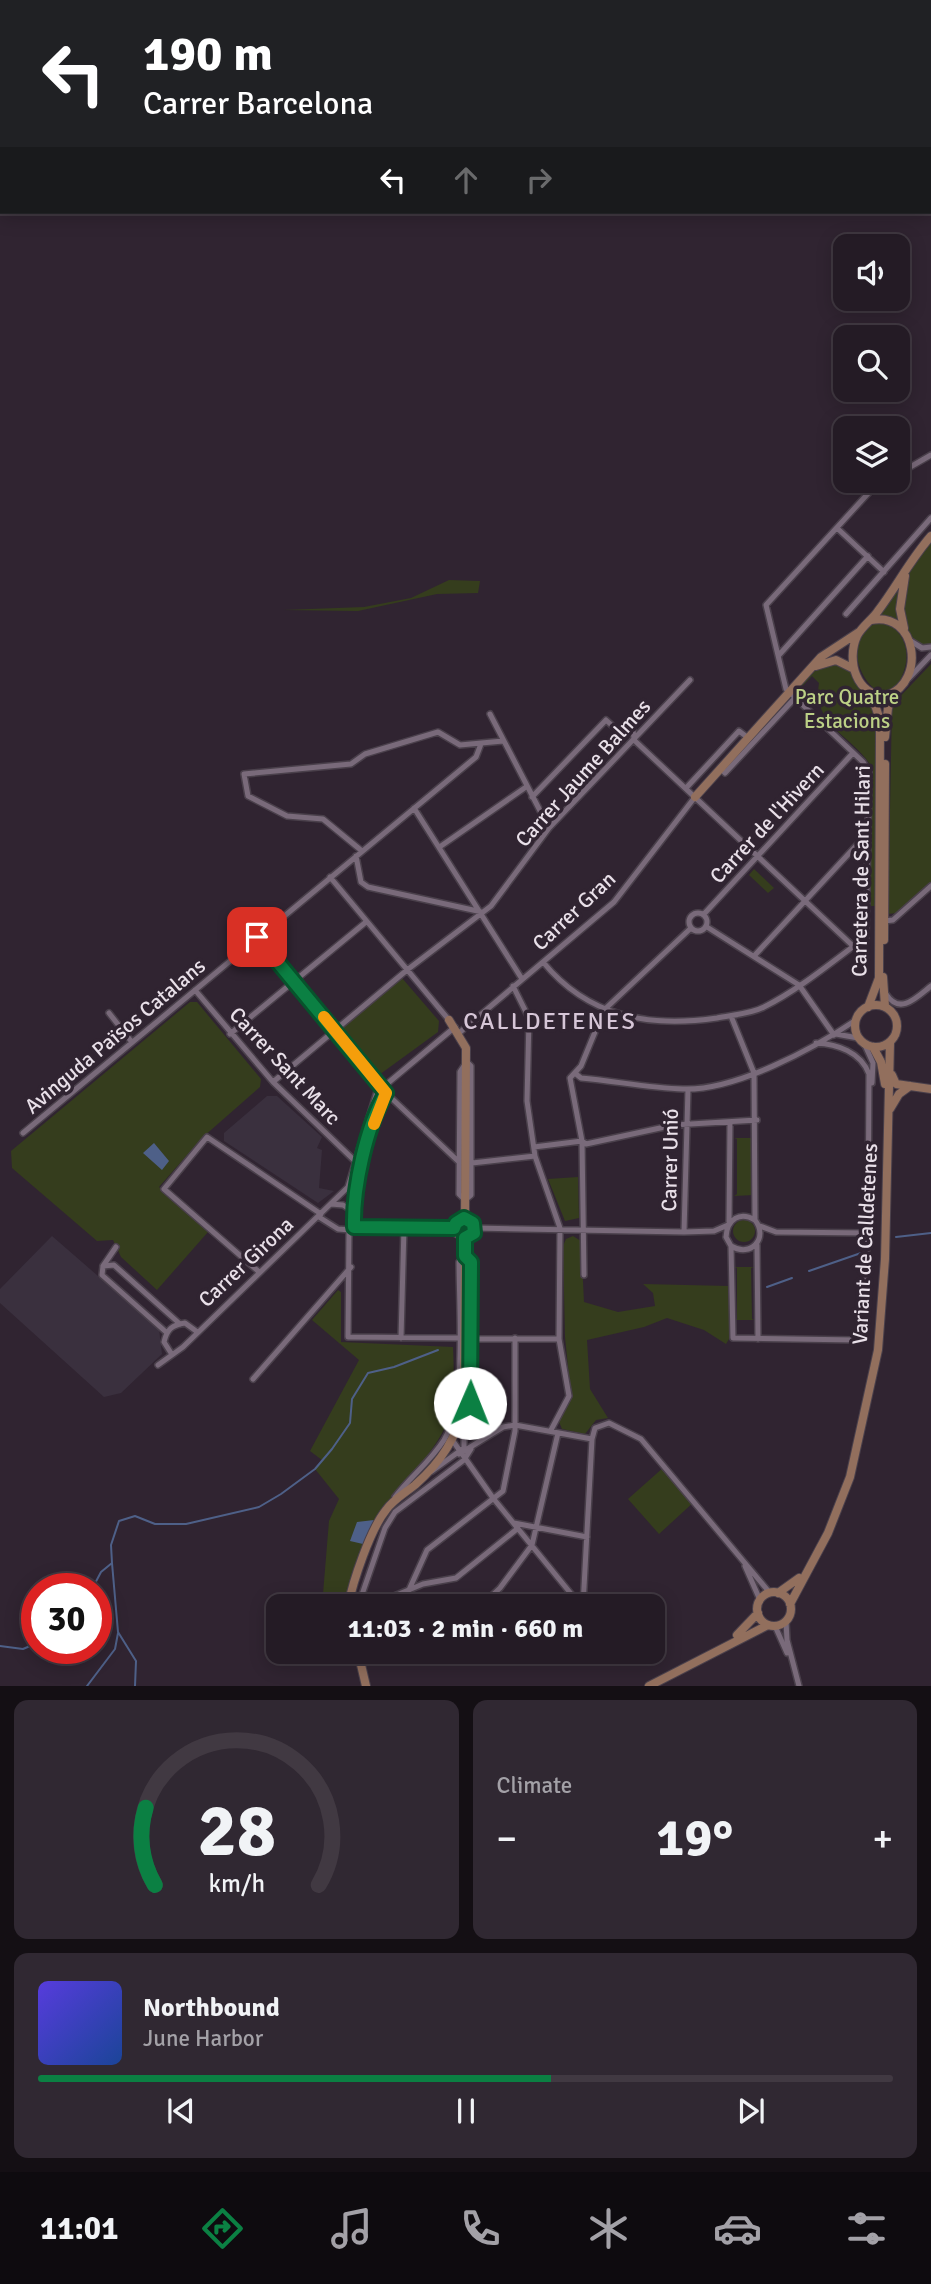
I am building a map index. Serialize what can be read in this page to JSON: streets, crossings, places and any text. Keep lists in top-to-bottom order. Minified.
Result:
{"streets":{"street":["Carrer Jaume Balmes","Carrer de l'Hivern","Carretera de Sant Hilari","Carrer Gran","Avinguda Països Catalans","Carrer Sant Marc","Carrer Unió","Variant de Calldetenes","Carrer Girona"]},"crossings":[["Carrer Jaume Balmes","Carrer Sant Marc"],["Carretera de Sant Hilari","Variant de Calldetenes"],["Carrer Gran","Carrer Girona"],["Avinguda Països Catalans","Carrer Sant Marc"],["Carrer Sant Marc","Carrer Girona"]],"districts":["CALLDETENES"],"parks":["Parc Quatre Estacions"],"page":{"turn":["190 m","Carrer Barcelona"],"limit":"30","trip":"11:03 · 2 min · 660 m","tile":"Climate","heat":["−","19°","+"],"song":["Northbound","June Harbor"],"tabs":"11:01","gauge":["28","km/h"]}}
